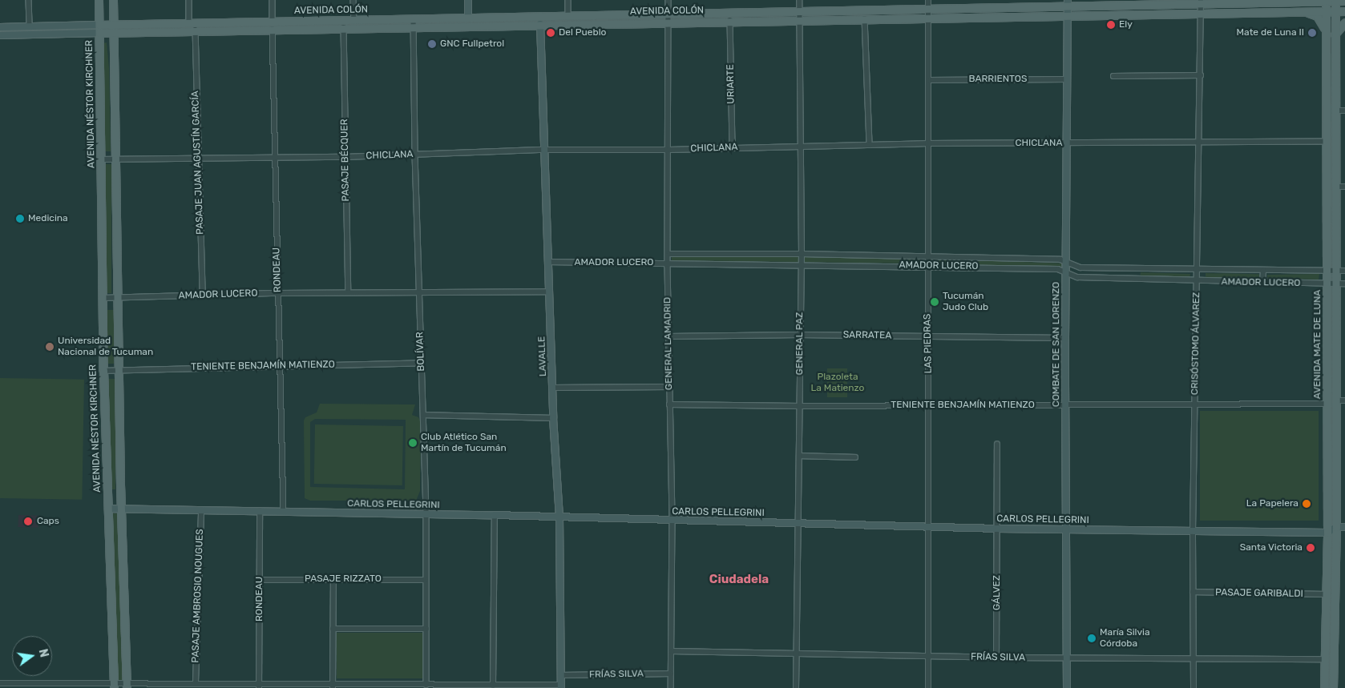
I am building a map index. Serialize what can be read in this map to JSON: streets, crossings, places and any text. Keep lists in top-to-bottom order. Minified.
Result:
{"streets":{"main road":["AVENIDA COLÓN","AVENIDA NÉSTOR KIRCHNER","AVENIDA MATE DE LUNA"],"street":["BARRIENTOS","URIARTE","CHICLANA","PASAJE BÉCQUER","PASAJE JUAN AGUSTÍN GARCÍA","AMADOR LUCERO","RONDEAU","SARRATEA","GENERAL LAMADRID","GENERAL PAZ","LAS PIEDRAS","CRISÓSTOMO ÁLVAREZ","COMBATE DE SAN LORENZO","BOLÍVAR","LAVALLE","TENIENTE BENJAMÍN MATIENZO","CARLOS PELLEGRINI","PASAJE RIZZATO","GÁLVEZ","PASAJE GARIBALDI","PASAJE AMBROSIO NOUGUES","FRÍAS SILVA"]},"crossings":[["AVENIDA COLÓN","URIARTE"],["AVENIDA COLÓN","AVENIDA NÉSTOR KIRCHNER"],["AVENIDA COLÓN","PASAJE BÉCQUER"],["AVENIDA COLÓN","PASAJE JUAN AGUSTÍN GARCÍA"],["AVENIDA COLÓN","RONDEAU"],["AVENIDA COLÓN","GENERAL LAMADRID"],["AVENIDA COLÓN","GENERAL PAZ"],["AVENIDA COLÓN","LAS PIEDRAS"],["AVENIDA COLÓN","CRISÓSTOMO ÁLVAREZ"],["AVENIDA COLÓN","COMBATE DE SAN LORENZO"],["AVENIDA COLÓN","AVENIDA MATE DE LUNA"],["AVENIDA COLÓN","BOLÍVAR"],["AVENIDA COLÓN","LAVALLE"],["BARRIENTOS","LAS PIEDRAS"],["BARRIENTOS","COMBATE DE SAN LORENZO"],["URIARTE","CHICLANA"],["AVENIDA NÉSTOR KIRCHNER","CHICLANA"],["AVENIDA NÉSTOR KIRCHNER","AMADOR LUCERO"],["AVENIDA NÉSTOR KIRCHNER","TENIENTE BENJAMÍN MATIENZO"],["AVENIDA NÉSTOR KIRCHNER","CARLOS PELLEGRINI"],["CHICLANA","PASAJE BÉCQUER"],["CHICLANA","PASAJE JUAN AGUSTÍN GARCÍA"],["CHICLANA","RONDEAU"],["CHICLANA","GENERAL LAMADRID"],["CHICLANA","GENERAL PAZ"],["CHICLANA","LAS PIEDRAS"],["CHICLANA","CRISÓSTOMO ÁLVAREZ"],["CHICLANA","COMBATE DE SAN LORENZO"],["CHICLANA","AVENIDA MATE DE LUNA"],["CHICLANA","BOLÍVAR"],["CHICLANA","LAVALLE"],["PASAJE BÉCQUER","AMADOR LUCERO"],["PASAJE JUAN AGUSTÍN GARCÍA","AMADOR LUCERO"],["AMADOR LUCERO","RONDEAU"],["AMADOR LUCERO","GENERAL LAMADRID"],["AMADOR LUCERO","GENERAL PAZ"],["AMADOR LUCERO","LAS PIEDRAS"],["AMADOR LUCERO","CRISÓSTOMO ÁLVAREZ"],["AMADOR LUCERO","COMBATE DE SAN LORENZO"],["AMADOR LUCERO","AVENIDA MATE DE LUNA"],["AMADOR LUCERO","BOLÍVAR"],["AMADOR LUCERO","LAVALLE"],["RONDEAU","TENIENTE BENJAMÍN MATIENZO"],["RONDEAU","CARLOS PELLEGRINI"],["RONDEAU","PASAJE RIZZATO"],["SARRATEA","GENERAL LAMADRID"],["SARRATEA","GENERAL PAZ"],["SARRATEA","LAS PIEDRAS"],["SARRATEA","COMBATE DE SAN LORENZO"],["GENERAL LAMADRID","TENIENTE BENJAMÍN MATIENZO"],["GENERAL LAMADRID","CARLOS PELLEGRINI"],["GENERAL LAMADRID","FRÍAS SILVA"],["GENERAL PAZ","TENIENTE BENJAMÍN MATIENZO"],["GENERAL PAZ","CARLOS PELLEGRINI"],["GENERAL PAZ","FRÍAS SILVA"],["LAS PIEDRAS","TENIENTE BENJAMÍN MATIENZO"],["LAS PIEDRAS","CARLOS PELLEGRINI"],["LAS PIEDRAS","FRÍAS SILVA"],["CRISÓSTOMO ÁLVAREZ","TENIENTE BENJAMÍN MATIENZO"],["CRISÓSTOMO ÁLVAREZ","CARLOS PELLEGRINI"],["CRISÓSTOMO ÁLVAREZ","PASAJE GARIBALDI"],["CRISÓSTOMO ÁLVAREZ","FRÍAS SILVA"],["COMBATE DE SAN LORENZO","TENIENTE BENJAMÍN MATIENZO"],["COMBATE DE SAN LORENZO","CARLOS PELLEGRINI"],["COMBATE DE SAN LORENZO","FRÍAS SILVA"],["AVENIDA MATE DE LUNA","TENIENTE BENJAMÍN MATIENZO"],["AVENIDA MATE DE LUNA","CARLOS PELLEGRINI"],["AVENIDA MATE DE LUNA","PASAJE GARIBALDI"],["AVENIDA MATE DE LUNA","FRÍAS SILVA"],["BOLÍVAR","TENIENTE BENJAMÍN MATIENZO"],["BOLÍVAR","CARLOS PELLEGRINI"],["BOLÍVAR","PASAJE RIZZATO"],["LAVALLE","CARLOS PELLEGRINI"],["LAVALLE","FRÍAS SILVA"],["CARLOS PELLEGRINI","GÁLVEZ"],["CARLOS PELLEGRINI","PASAJE AMBROSIO NOUGUES"],["GÁLVEZ","FRÍAS SILVA"]],"districts":["Ciudadela"],"parks":["Plazoleta La Matienzo"],"places":["Ely","Del Pueblo","Mate de Luna II","GNC Fullpetrol","Medicina","Tucumán Judo Club","Universidad Nacional de Tucuman","Club Atlético San Martín de Tucumán","La Papelera","Caps","Santa Victoria","María Silvia Córdoba"],"north":"right"}
